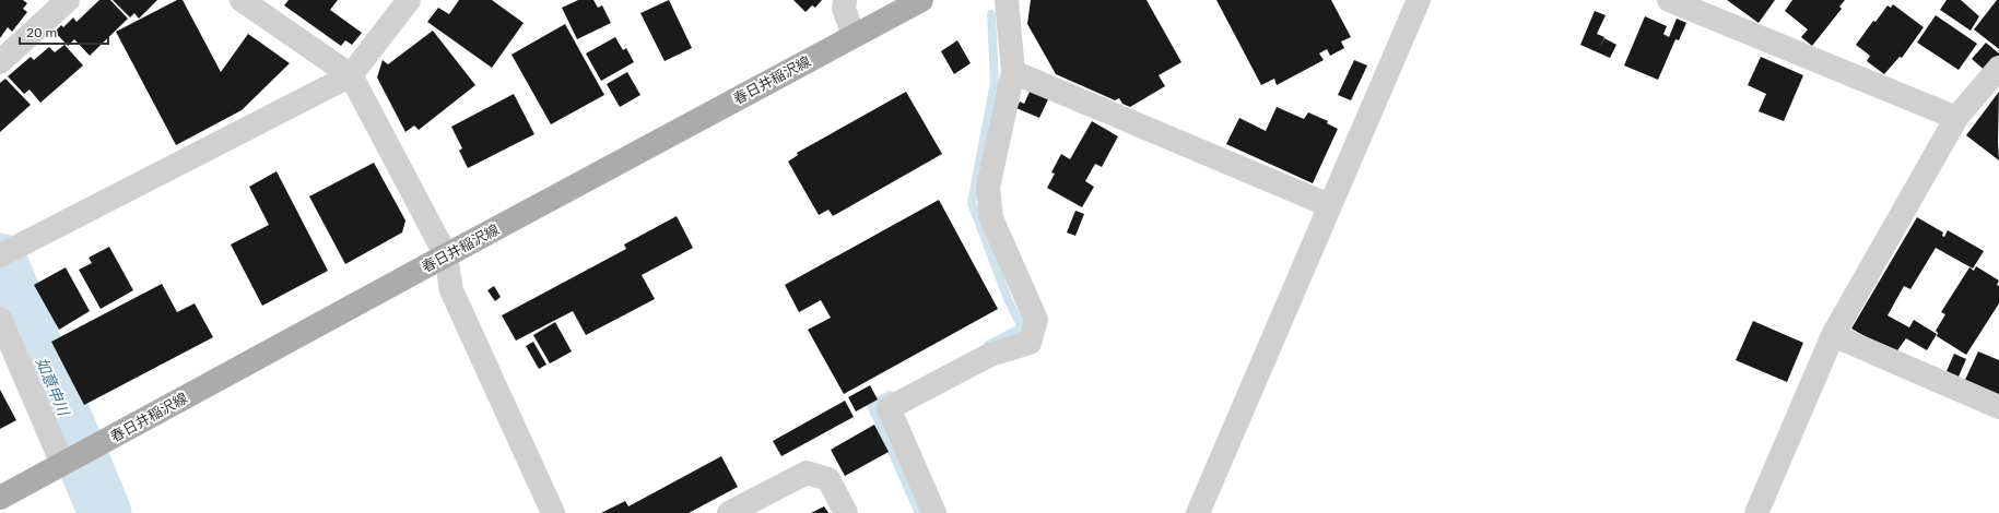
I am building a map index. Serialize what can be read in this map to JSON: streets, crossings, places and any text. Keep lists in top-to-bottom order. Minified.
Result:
{"streets":{"main road":["春日井稲沢線"]},"water":["如意申川"],"scale_bar":"20 m"}
